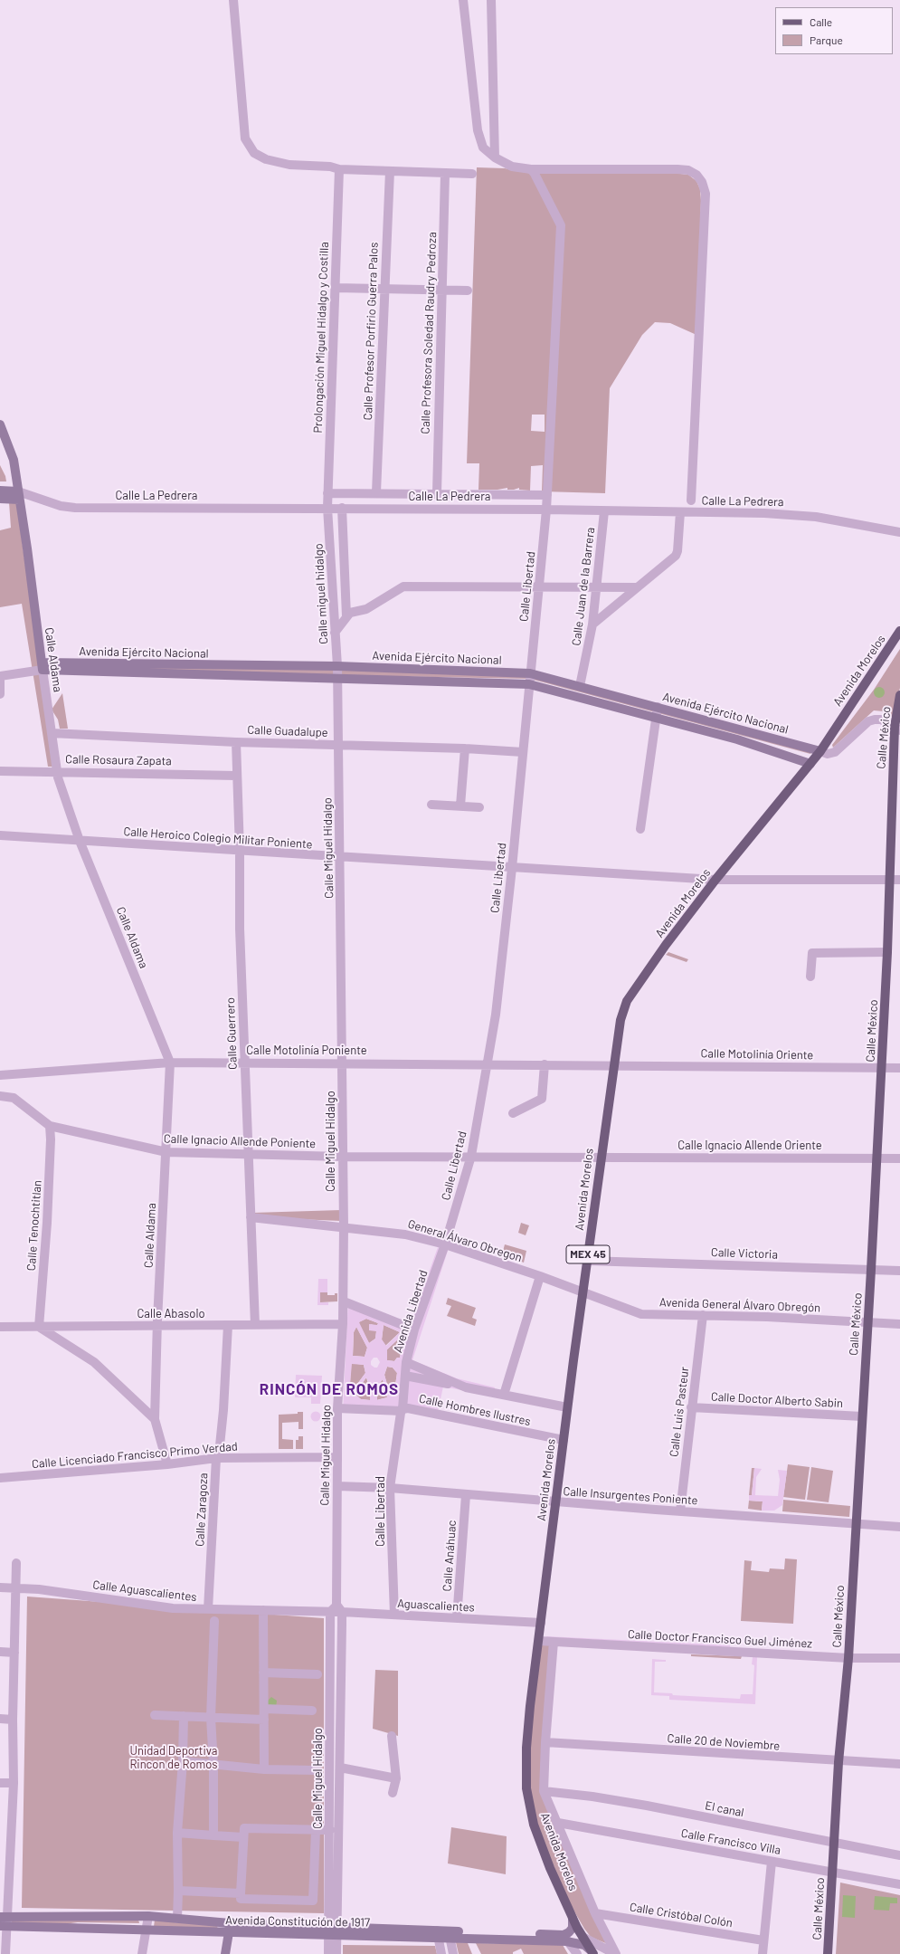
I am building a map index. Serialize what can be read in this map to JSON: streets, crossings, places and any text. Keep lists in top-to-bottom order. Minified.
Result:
{"streets":{"main road":["Calle La Pedrera","Avenida Ejército Nacional","Calle Aldama","Avenida Morelos","Calle México","MEX 45","Avenida Constitución de 1917"],"street":["Calle Profesor Porfirio Guerra Palos","Calle Profesora Soledad Raudry Pedroza","Prolongación Miguel Hidalgo y Costilla","Calle Libertad","Calle Juan de la Barrera","Calle miguel hidalgo","Calle Guadalupe","Calle Rosaura Zapata","Calle Heroico Colegio Militar Poniente","Calle Miguel Hidalgo","Calle Guerrero","Calle Motolinía Poniente","Calle Motolinía Oriente","Calle Ignacio Allende Poniente","Calle Ignacio Allende Oriente","Calle Tenochtitlan","General Álvaro Obregon","Calle Victoria","Avenida General Álvaro Obregón","Avenida Libertad","Calle Abasolo","Calle Doctor Alberto Sabin","Calle Hombres Ilustres","Calle Luis Pasteur","Calle Licenciado Francisco Primo Verdad","Calle Insurgentes Poniente","Calle Zaragoza","Calle Anáhuac","Calle Aguascalientes","Aguascalientes","Calle Doctor Francisco Guel Jiménez","Calle 20 de Noviembre","El canal","Calle Francisco Villa","Calle Cristóbal Colón"]},"crossings":[["Prolongación Miguel Hidalgo y Costilla","Calle La Pedrera"],["Prolongación Miguel Hidalgo y Costilla","Calle miguel hidalgo"],["Calle La Pedrera","Calle Libertad"],["Calle La Pedrera","Calle Juan de la Barrera"],["Calle La Pedrera","Calle miguel hidalgo"],["Calle La Pedrera","Calle Aldama"],["Calle Libertad","Avenida Ejército Nacional"],["Calle Libertad","Calle Guadalupe"],["Calle Libertad","Calle Heroico Colegio Militar Poniente"],["Calle Libertad","Calle Motolinía Poniente"],["Calle Libertad","Calle Ignacio Allende Poniente"],["Calle Libertad","General Álvaro Obregon"],["Calle Libertad","Avenida Libertad"],["Calle Libertad","Calle Hombres Ilustres"],["Calle Libertad","Calle Insurgentes Poniente"],["Calle Libertad","Aguascalientes"],["Calle Juan de la Barrera","Avenida Ejército Nacional"],["Calle miguel hidalgo","Avenida Ejército Nacional"],["Calle miguel hidalgo","Calle Miguel Hidalgo"],["Avenida Ejército Nacional","Calle Aldama"],["Avenida Ejército Nacional","Avenida Morelos"],["Avenida Ejército Nacional","Calle Miguel Hidalgo"],["Calle Aldama","Calle Guadalupe"],["Calle Aldama","Calle Rosaura Zapata"],["Calle Aldama","Calle Heroico Colegio Militar Poniente"],["Calle Aldama","Calle Motolinía Poniente"],["Calle Aldama","Calle Ignacio Allende Poniente"],["Calle Aldama","Calle Abasolo"],["Calle Aldama","Calle Licenciado Francisco Primo Verdad"],["Avenida Morelos","Calle Heroico Colegio Militar Poniente"],["Avenida Morelos","Calle Motolinía Poniente"],["Avenida Morelos","Calle Motolinía Oriente"],["Avenida Morelos","Calle Ignacio Allende Poniente"],["Avenida Morelos","Calle Ignacio Allende Oriente"],["Avenida Morelos","General Álvaro Obregon"],["Avenida Morelos","Calle Victoria"],["Avenida Morelos","Avenida General Álvaro Obregón"],["Avenida Morelos","Calle Hombres Ilustres"],["Avenida Morelos","Calle Insurgentes Poniente"],["Avenida Morelos","Aguascalientes"],["Avenida Morelos","Calle Doctor Francisco Guel Jiménez"],["Avenida Morelos","Calle 20 de Noviembre"],["Avenida Morelos","El canal"],["Avenida Morelos","Calle Francisco Villa"],["Avenida Morelos","Calle Cristóbal Colón"],["Avenida Morelos","Avenida Constitución de 1917"],["Calle Guadalupe","Calle Miguel Hidalgo"],["Calle Guadalupe","Calle Guerrero"],["Calle México","Calle Heroico Colegio Militar Poniente"],["Calle México","Calle Motolinía Oriente"],["Calle México","Calle Ignacio Allende Oriente"],["Calle México","Calle Victoria"],["Calle México","Avenida General Álvaro Obregón"],["Calle México","Calle Doctor Alberto Sabin"],["Calle México","Calle Insurgentes Poniente"],["Calle México","Calle Doctor Francisco Guel Jiménez"],["Calle México","Calle 20 de Noviembre"],["Calle México","El canal"],["Calle México","Calle Francisco Villa"],["Calle Rosaura Zapata","Calle Guerrero"],["Calle Heroico Colegio Militar Poniente","Calle Miguel Hidalgo"],["Calle Heroico Colegio Militar Poniente","Calle Guerrero"],["Calle Miguel Hidalgo","Calle Motolinía Poniente"],["Calle Miguel Hidalgo","Calle Ignacio Allende Poniente"],["Calle Miguel Hidalgo","General Álvaro Obregon"],["Calle Miguel Hidalgo","Calle Abasolo"],["Calle Miguel Hidalgo","Calle Hombres Ilustres"],["Calle Miguel Hidalgo","Calle Licenciado Francisco Primo Verdad"],["Calle Miguel Hidalgo","Calle Insurgentes Poniente"],["Calle Miguel Hidalgo","Calle Aguascalientes"],["Calle Miguel Hidalgo","Aguascalientes"],["Calle Miguel Hidalgo","Avenida Constitución de 1917"],["Calle Guerrero","Calle Motolinía Poniente"],["Calle Guerrero","Calle Ignacio Allende Poniente"],["Calle Guerrero","General Álvaro Obregon"],["Calle Guerrero","Calle Abasolo"],["Calle Motolinía Poniente","Calle Motolinía Oriente"],["Calle Ignacio Allende Poniente","Calle Ignacio Allende Oriente"],["Calle Ignacio Allende Poniente","Calle Tenochtitlan"],["Calle Tenochtitlan","Calle Abasolo"],["General Álvaro Obregon","Avenida General Álvaro Obregón"],["General Álvaro Obregon","Avenida Libertad"],["Avenida General Álvaro Obregón","Calle Luis Pasteur"],["Avenida Libertad","Calle Hombres Ilustres"],["Calle Abasolo","Calle Zaragoza"],["Calle Doctor Alberto Sabin","Calle Luis Pasteur"],["Calle Luis Pasteur","Calle Insurgentes Poniente"],["Calle Licenciado Francisco Primo Verdad","Calle Zaragoza"],["Calle Insurgentes Poniente","Calle Anáhuac"],["Calle Zaragoza","Calle Aguascalientes"],["Calle Anáhuac","Aguascalientes"]],"districts":["RINCÓN DE ROMOS"],"parks":["Unidad Deportiva Rincon de Romos"],"legend":["Calle","Parque"]}
